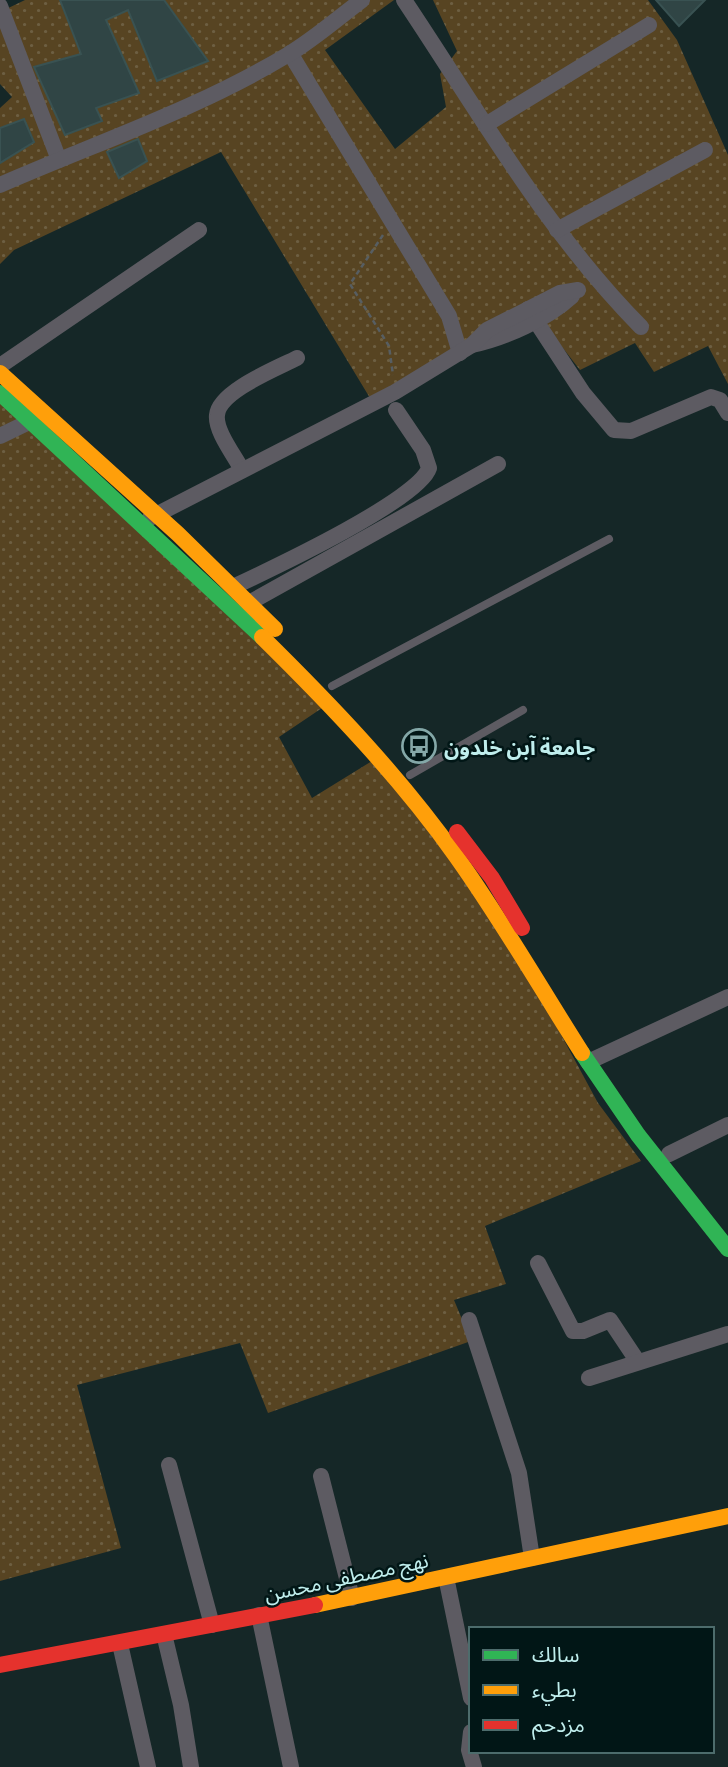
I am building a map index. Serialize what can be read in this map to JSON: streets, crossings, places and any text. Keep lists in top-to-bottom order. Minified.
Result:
{"streets":{"main road":["نهج مصطفى محسن"]},"places":{"bus stop":["جامعة آبن خلدون"]},"legend":["سالك","بطيء","مزدحم"]}
